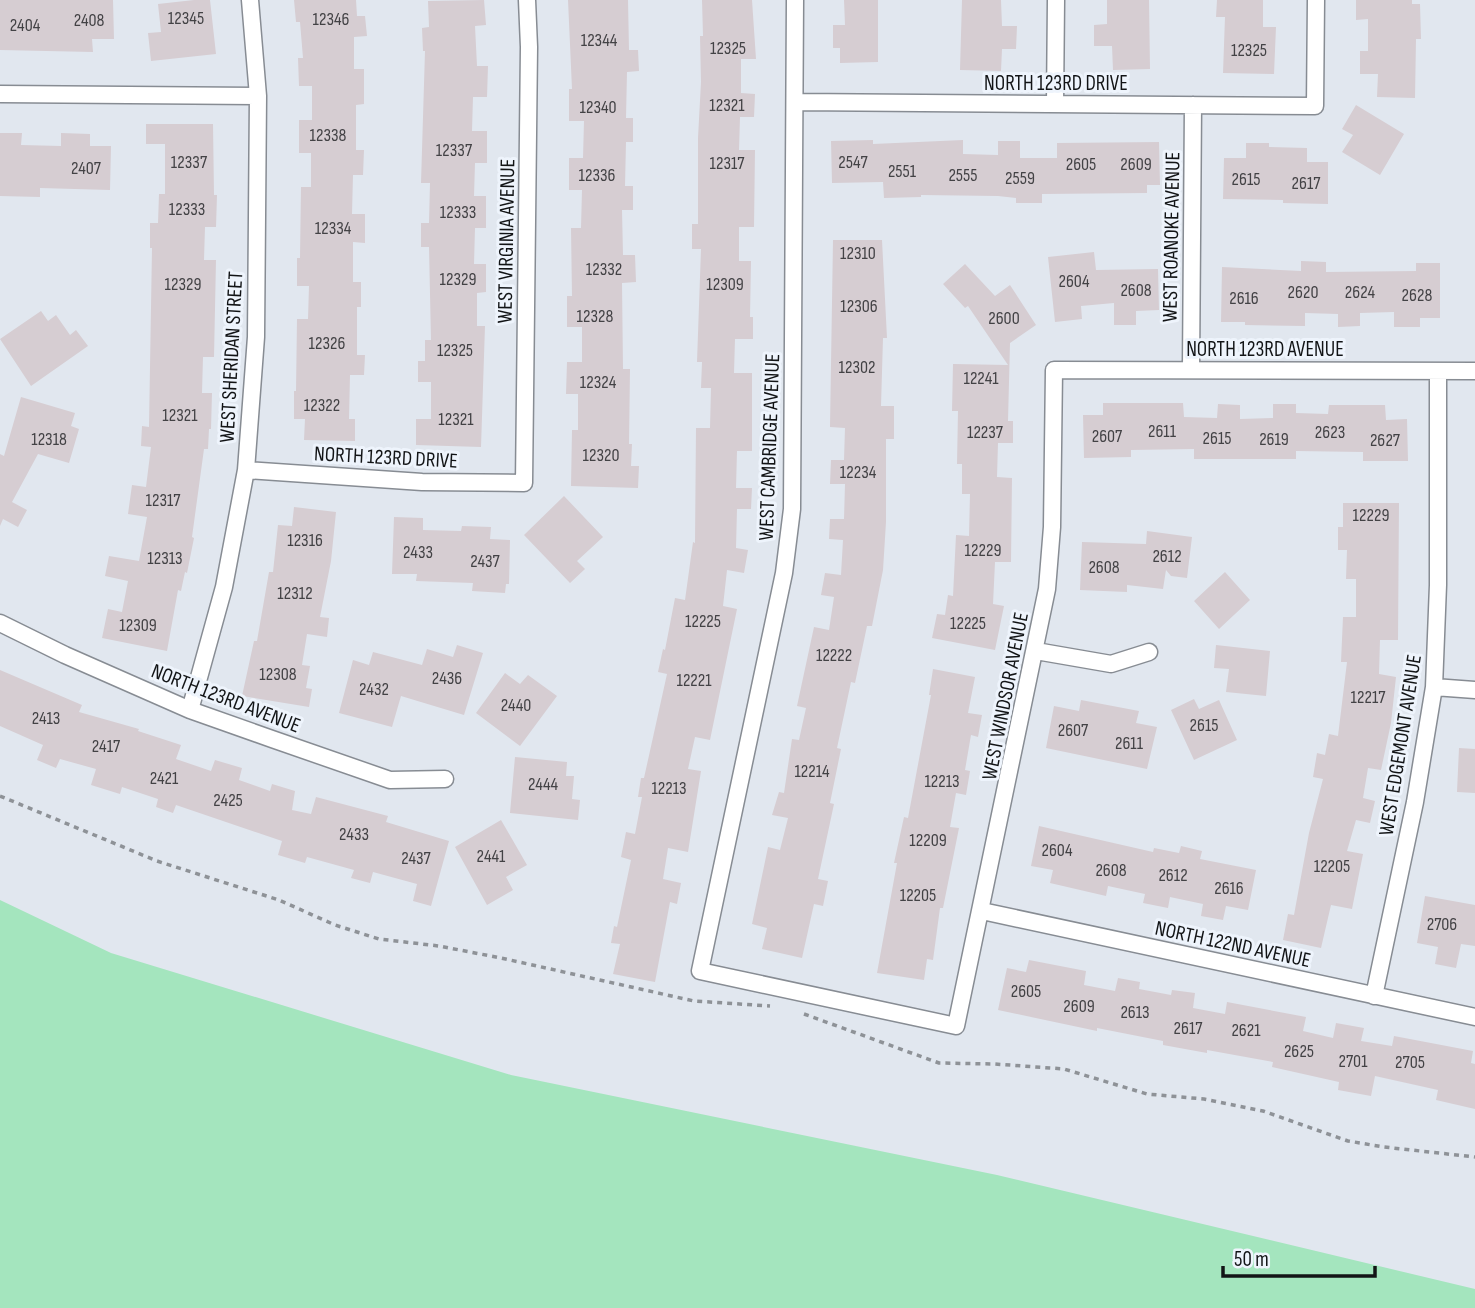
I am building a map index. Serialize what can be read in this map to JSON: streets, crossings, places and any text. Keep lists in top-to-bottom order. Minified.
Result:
{"streets":{"street":["NORTH 123RD DRIVE","WEST ROANOKE AVENUE","WEST VIRGINIA AVENUE","NORTH 123RD AVENUE","WEST SHERIDAN STREET","WEST CAMBRIDGE AVENUE","WEST WINDSOR AVENUE","WEST EDGEMONT AVENUE","NORTH 122ND AVENUE"]},"crossings":[["NORTH 123RD DRIVE","WEST ROANOKE AVENUE"],["NORTH 123RD DRIVE","WEST VIRGINIA AVENUE"],["NORTH 123RD DRIVE","WEST SHERIDAN STREET"],["NORTH 123RD DRIVE","WEST CAMBRIDGE AVENUE"],["WEST ROANOKE AVENUE","NORTH 123RD AVENUE"],["NORTH 123RD AVENUE","WEST SHERIDAN STREET"],["NORTH 123RD AVENUE","WEST WINDSOR AVENUE"],["NORTH 123RD AVENUE","WEST EDGEMONT AVENUE"],["WEST CAMBRIDGE AVENUE","WEST WINDSOR AVENUE"],["WEST WINDSOR AVENUE","NORTH 122ND AVENUE"],["WEST EDGEMONT AVENUE","NORTH 122ND AVENUE"]],"house_numbers":["12345","12346","2408","2404","12344","12325","12325","12321","12340","12338","12337","12337","2547","12317","2605","2609","2407","2551","12336","2555","2559","2615","2617","12333","12333","12334","12310","12332","12329","2604","12329","12309","2608","2620","2624","2628","2616","12306","12328","2600","12326","12325","12302","12241","12324","12322","12321","12321","2611","12237","2623","2607","2615","12318","2619","2627","12320","12234","12317","12229","12316","12229","2433","2612","12313","2437","2608","12312","12225","12225","12309","12222","12308","2436","12221","2432","12217","2440","2413","2615","2607","2611","2417","12214","2421","12213","2444","12213","2425","2433","12209","2604","2441","2437","12205","2608","2612","2616","12205","2706","2605","2609","2613","2617","2621","2625","2701","2705"],"scale_bar":"50 m"}
